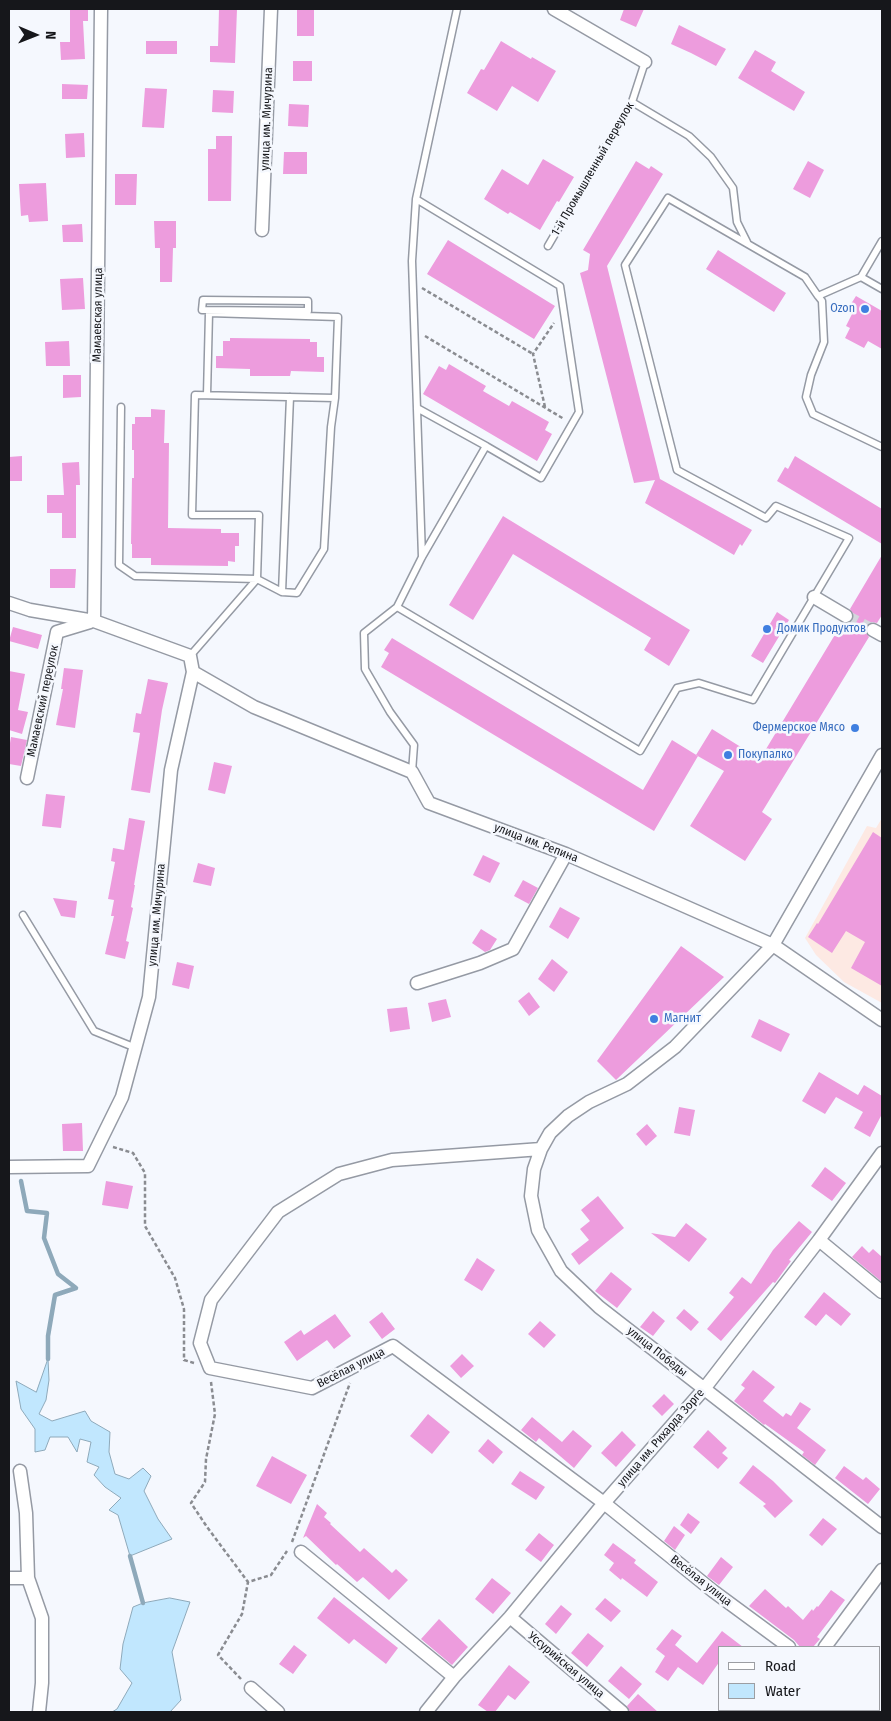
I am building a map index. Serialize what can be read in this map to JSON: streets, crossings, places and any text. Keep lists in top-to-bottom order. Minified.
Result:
{"streets":{"street":["улица им. Мичурина","Мамаевская улица","Мамаевский переулок","улица им. Репина","улица Победы","Весёлая улица","улица им. Рихарда Зорге","Уссурийская улица"],"lane":["1-й Промышленный переулок"]},"crossings":[["Мамаевская улица","Мамаевский переулок"],["улица им. Репина","улица Победы"],["улица Победы","улица им. Рихарда Зорге"],["Весёлая улица","улица им. Рихарда Зорге"],["улица им. Рихарда Зорге","Уссурийская улица"]],"places":["Ozon","Домик Продуктов","Фермерское Мясо","Покупалко","Магнит"],"legend":["Road","Water"],"north":"right"}
